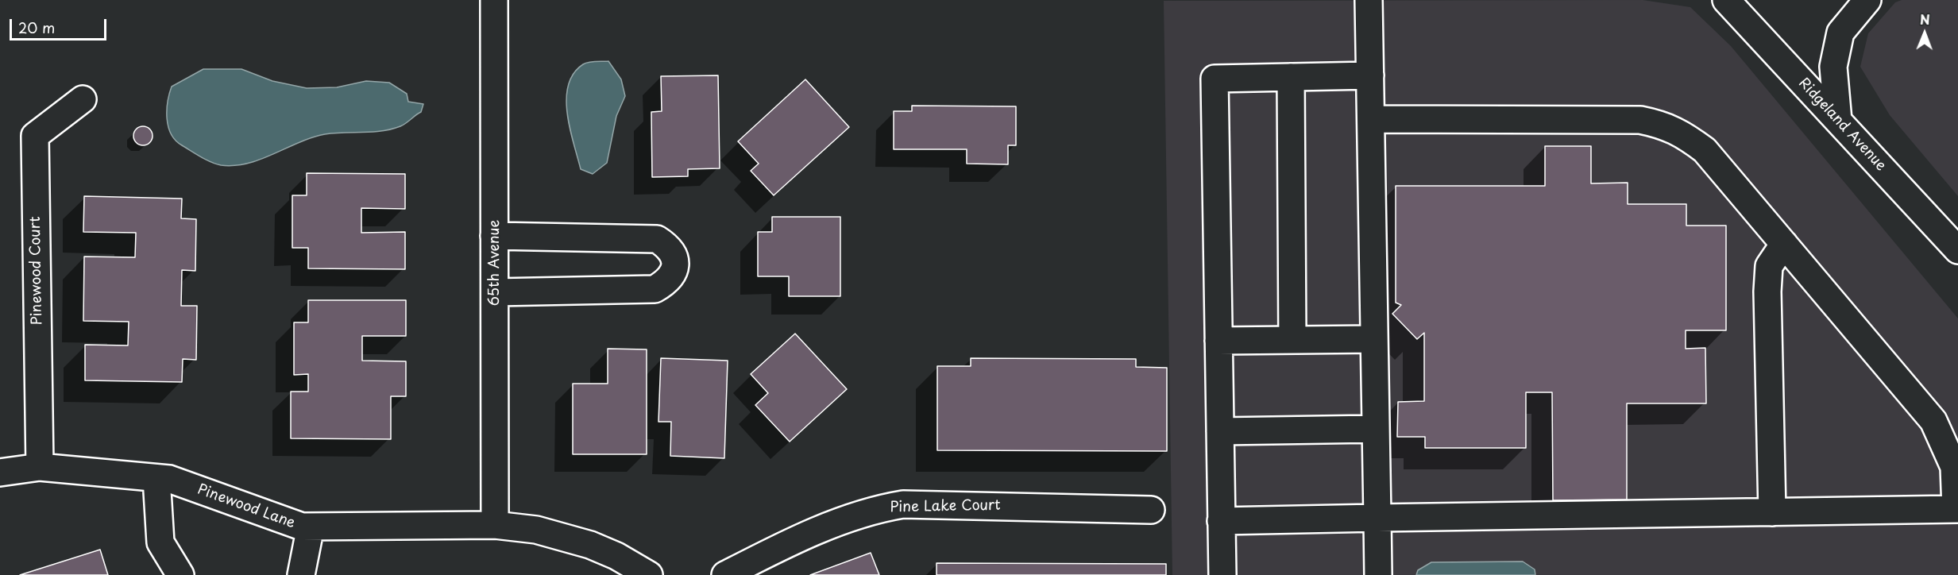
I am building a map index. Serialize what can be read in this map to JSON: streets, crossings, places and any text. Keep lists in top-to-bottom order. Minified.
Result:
{"streets":{"street":["Ridgeland Avenue","65th Avenue","Pinewood Court","Pinewood Lane","Pine Lake Court"]},"crossings":[["65th Avenue","Pinewood Lane"],["Pinewood Court","Pinewood Lane"]],"scale_bar":"20 m","north":"top"}
